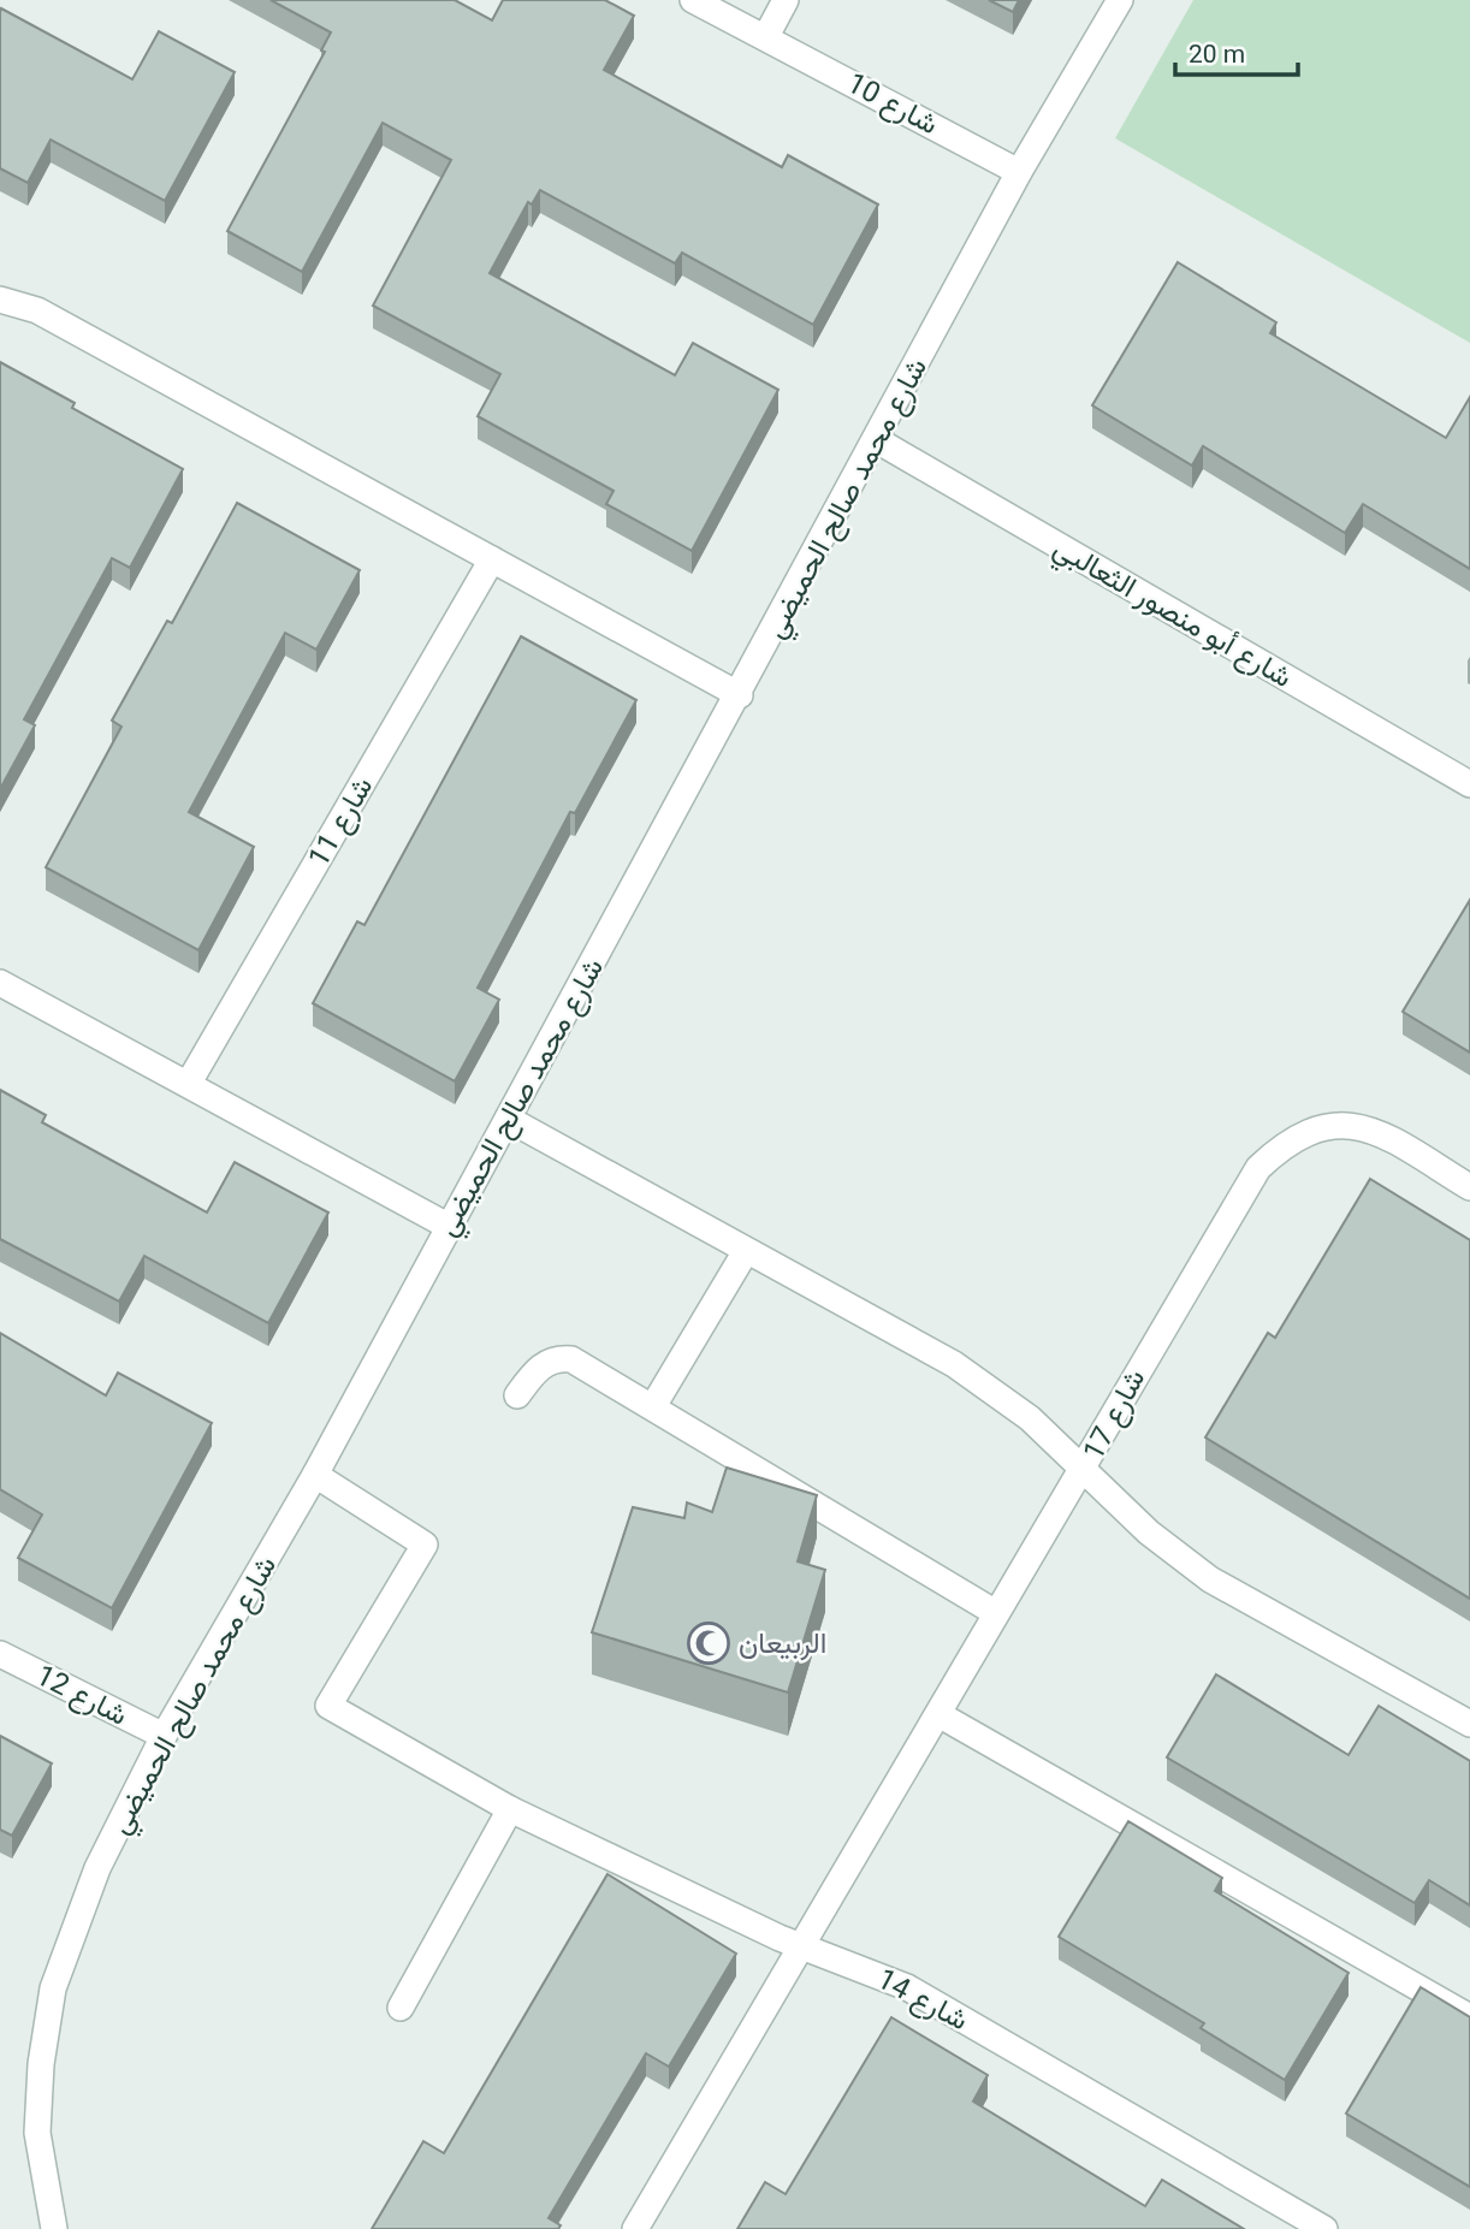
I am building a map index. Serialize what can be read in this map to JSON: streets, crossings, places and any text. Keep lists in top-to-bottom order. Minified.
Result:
{"streets":{"street":["شارع 10","شارع محمد صالح الحميضي","شارع أبو منصور الثعالبي","شارع 11","شارع 17","شارع 12","شارع 14"]},"crossings":[["شارع 10","شارع محمد صالح الحميضي"],["شارع محمد صالح الحميضي","شارع أبو منصور الثعالبي"],["شارع محمد صالح الحميضي","شارع 12"],["شارع محمد صالح الحميضي","شارع 14"]],"places":{"mosque":["الربيعان"]},"scale_bar":"20 m"}
